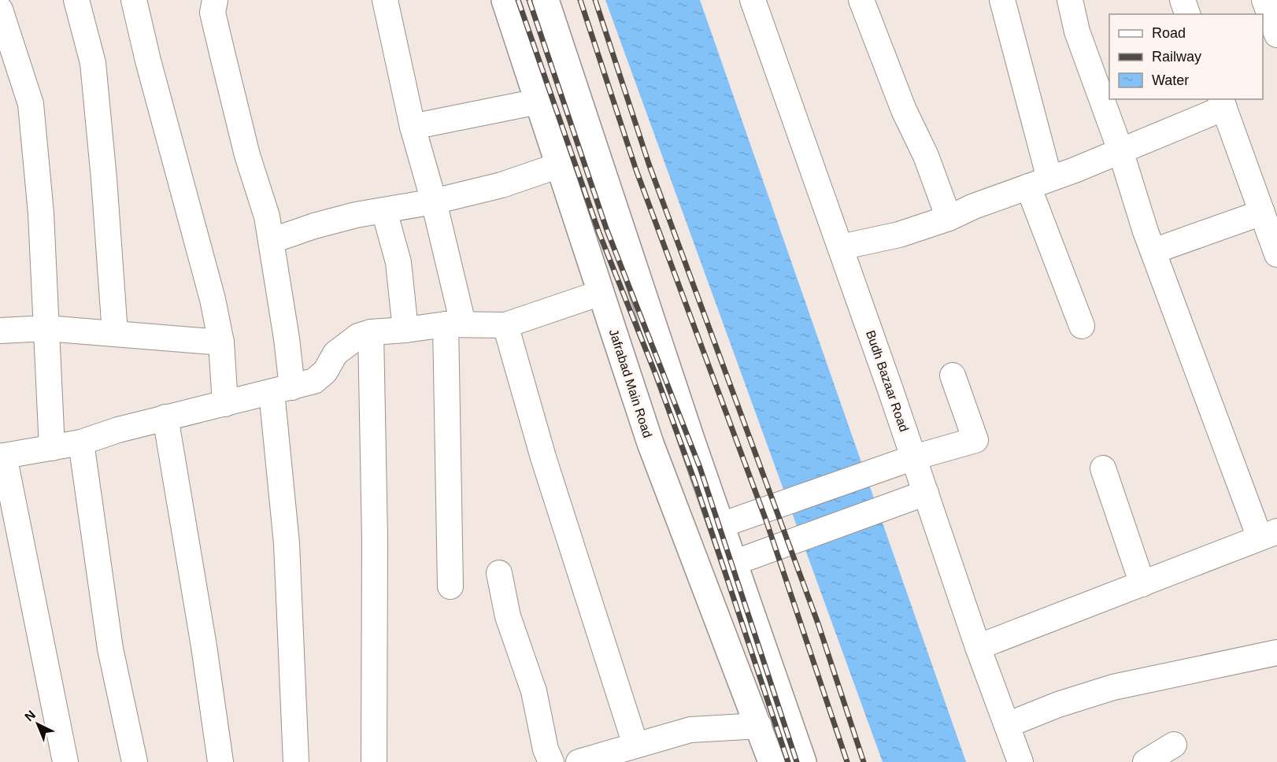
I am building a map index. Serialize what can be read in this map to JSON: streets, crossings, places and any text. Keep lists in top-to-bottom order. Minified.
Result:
{"streets":{"main road":["Jafrabad Main Road"],"street":["Budh Bazaar Road"]},"legend":["Road","Railway","Water"],"north":"top left"}
